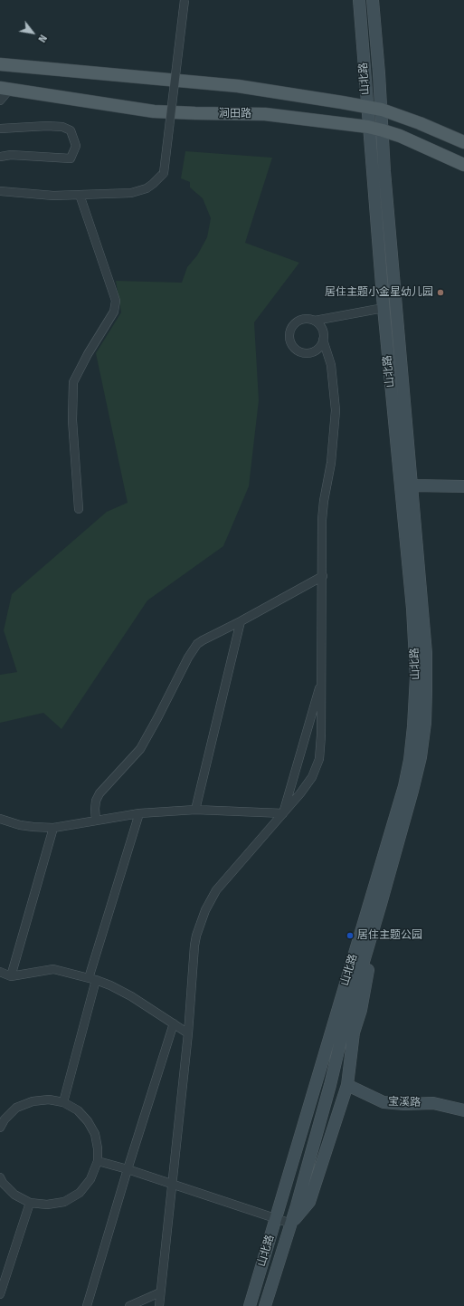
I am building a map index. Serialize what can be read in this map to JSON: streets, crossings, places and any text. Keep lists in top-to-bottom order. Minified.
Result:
{"streets":{"main road":["山北路","涧田路","宝溪路"]},"crossings":[["山北路","涧田路"]],"places":["居住主题小金星幼儿园","居住主题公园"],"north":"bottom right"}
